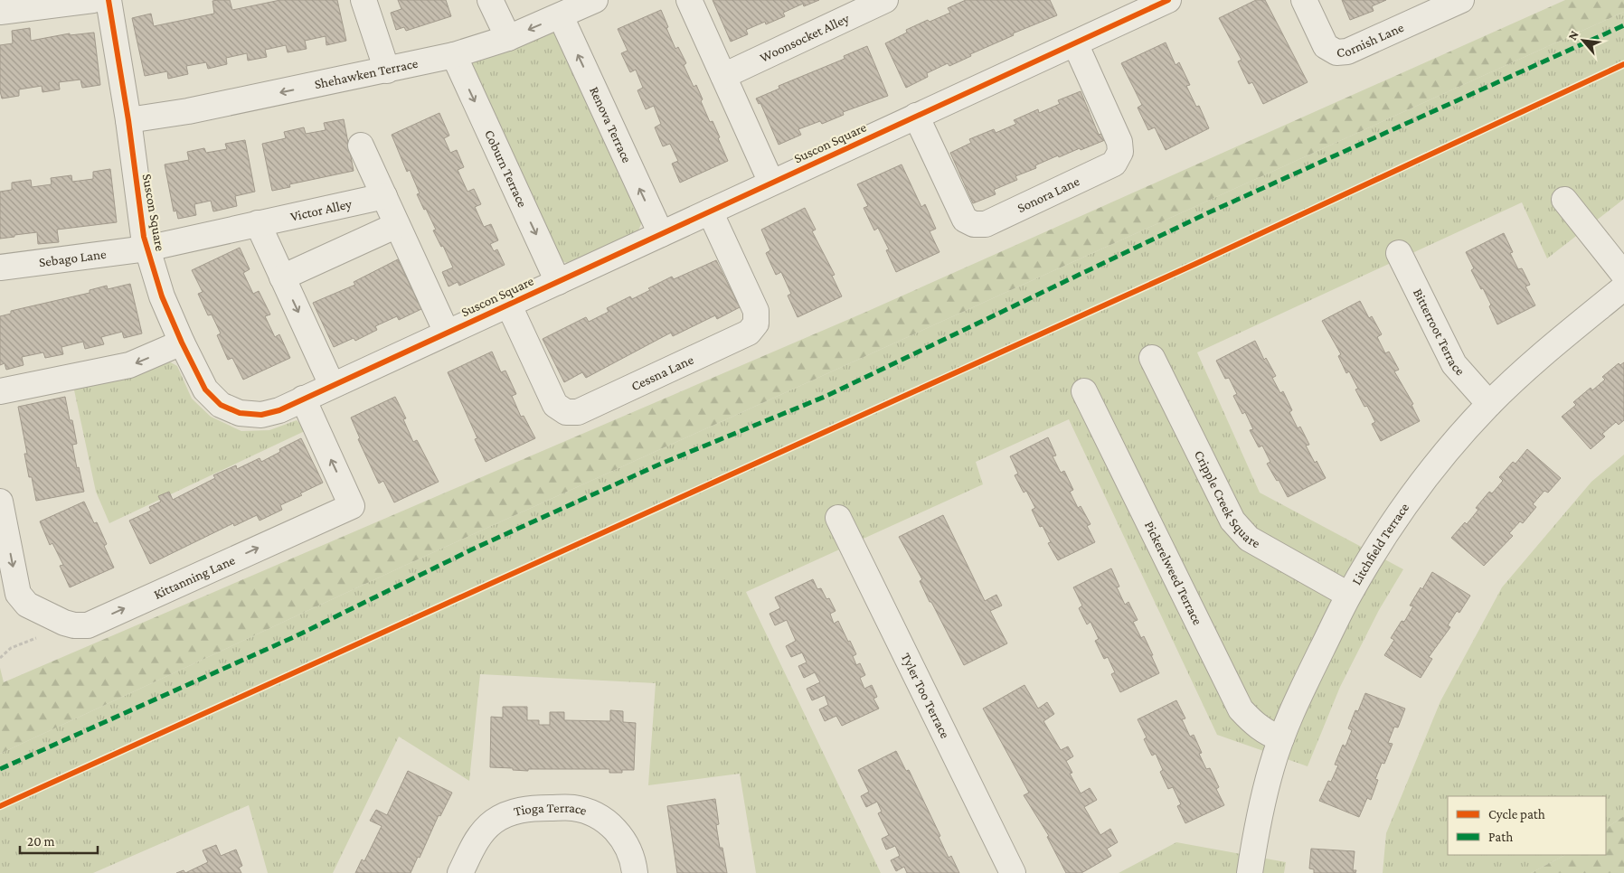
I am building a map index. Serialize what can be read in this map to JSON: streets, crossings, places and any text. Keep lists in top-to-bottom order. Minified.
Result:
{"streets":{"street":["Cornish Lane","Woonsocket Alley","Shehawken Terrace","Renova Terrace","Suscon Square","Coburn Terrace","Sonora Lane","Victor Alley","Sebago Lane","Bitterroot Terrace","Cessna Lane","Cripple Creek Square","Litchfield Terrace","Pickerelweed Terrace","Kittanning Lane","Tyler Too Terrace","Tioga Terrace"]},"crossings":[["Shehawken Terrace","Renova Terrace"],["Shehawken Terrace","Suscon Square"],["Shehawken Terrace","Coburn Terrace"],["Renova Terrace","Suscon Square"],["Suscon Square","Coburn Terrace"],["Suscon Square","Sonora Lane"],["Suscon Square","Victor Alley"],["Suscon Square","Sebago Lane"],["Suscon Square","Cessna Lane"],["Suscon Square","Kittanning Lane"],["Victor Alley","Sebago Lane"],["Bitterroot Terrace","Litchfield Terrace"],["Cripple Creek Square","Litchfield Terrace"],["Litchfield Terrace","Pickerelweed Terrace"]],"legend":["Cycle path","Path"],"scale_bar":"20 m","north":"top left"}
